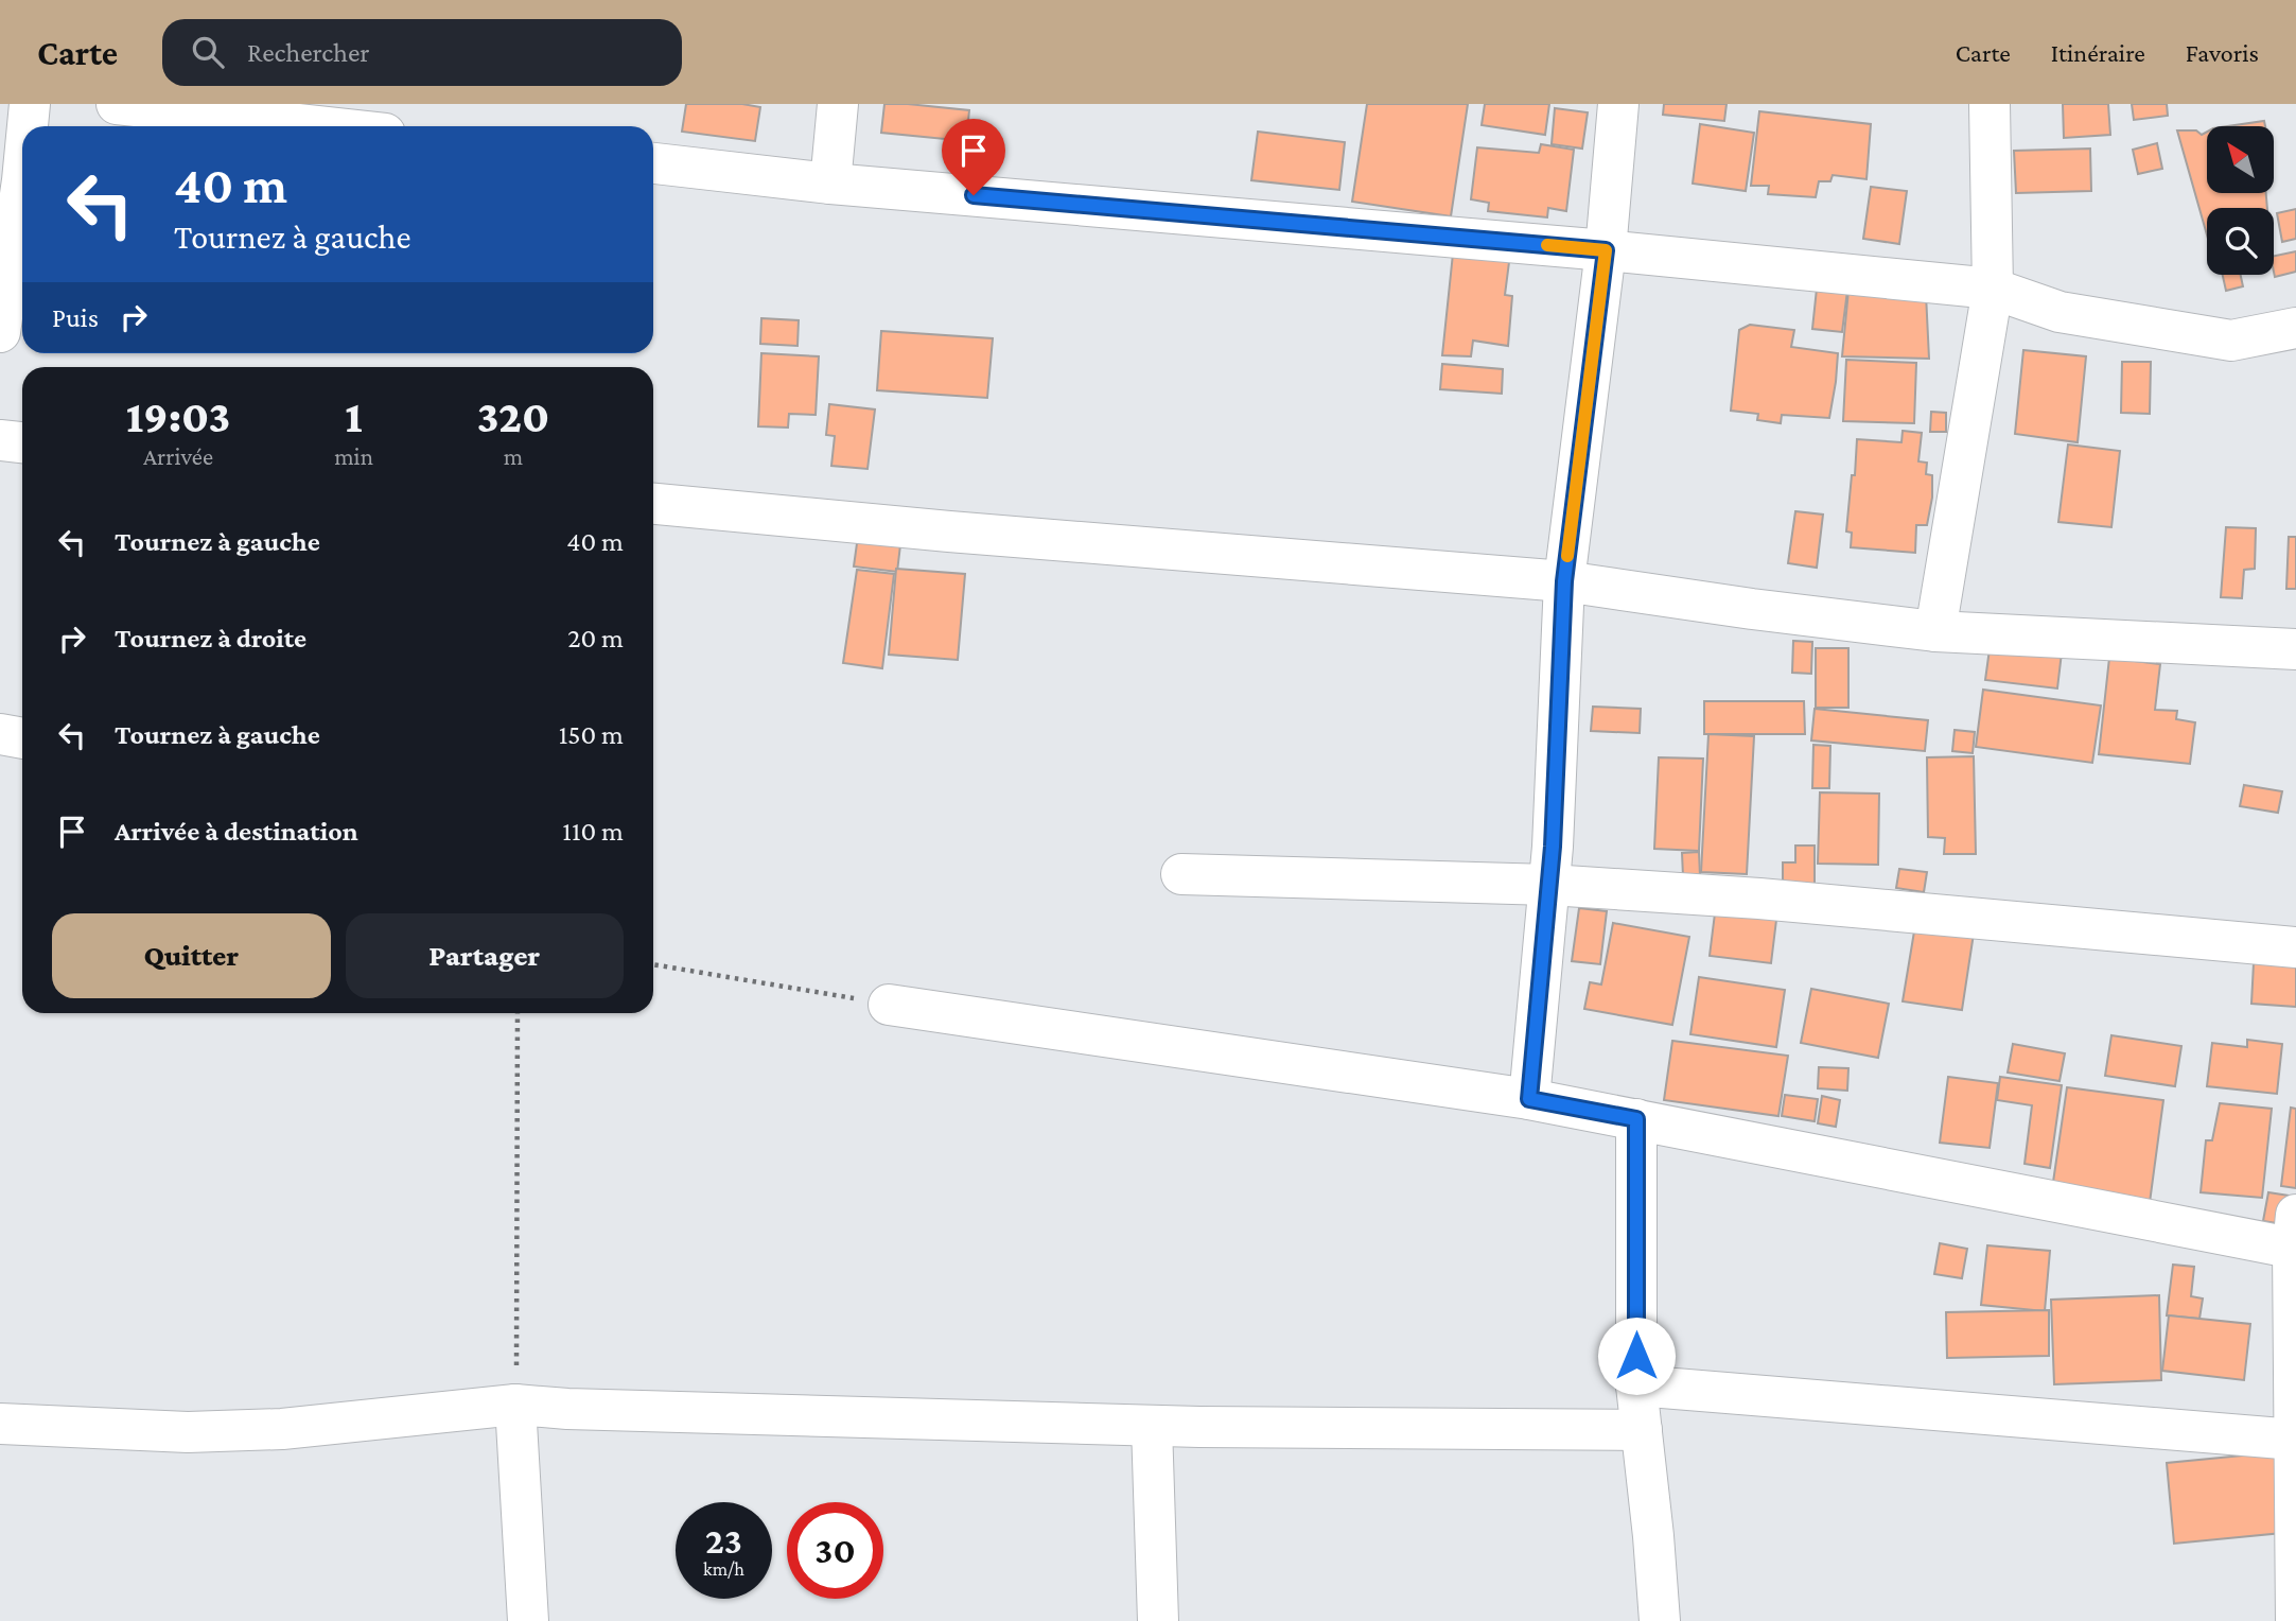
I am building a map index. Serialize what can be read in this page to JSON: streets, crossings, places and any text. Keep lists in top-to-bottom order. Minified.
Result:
{"north":"top left","page":{"header":"Carte","search":"Rechercher","nav":["Carte","Itinéraire","Favoris"],"turn":["40 m","Tournez à gauche"],"then":"Puis","eta":["19:03","Arrivée","1","min","320","m"],"list":[{"name":"Tournez à gauche","value":"40 m"},{"name":"Tournez à droite","value":"20 m"},{"name":"Tournez à gauche","value":"150 m"},{"name":"Arrivée à destination","value":"110 m"}],"buttons":["Quitter","Partager"],"speed":"23 km/h","limit":"30"}}
